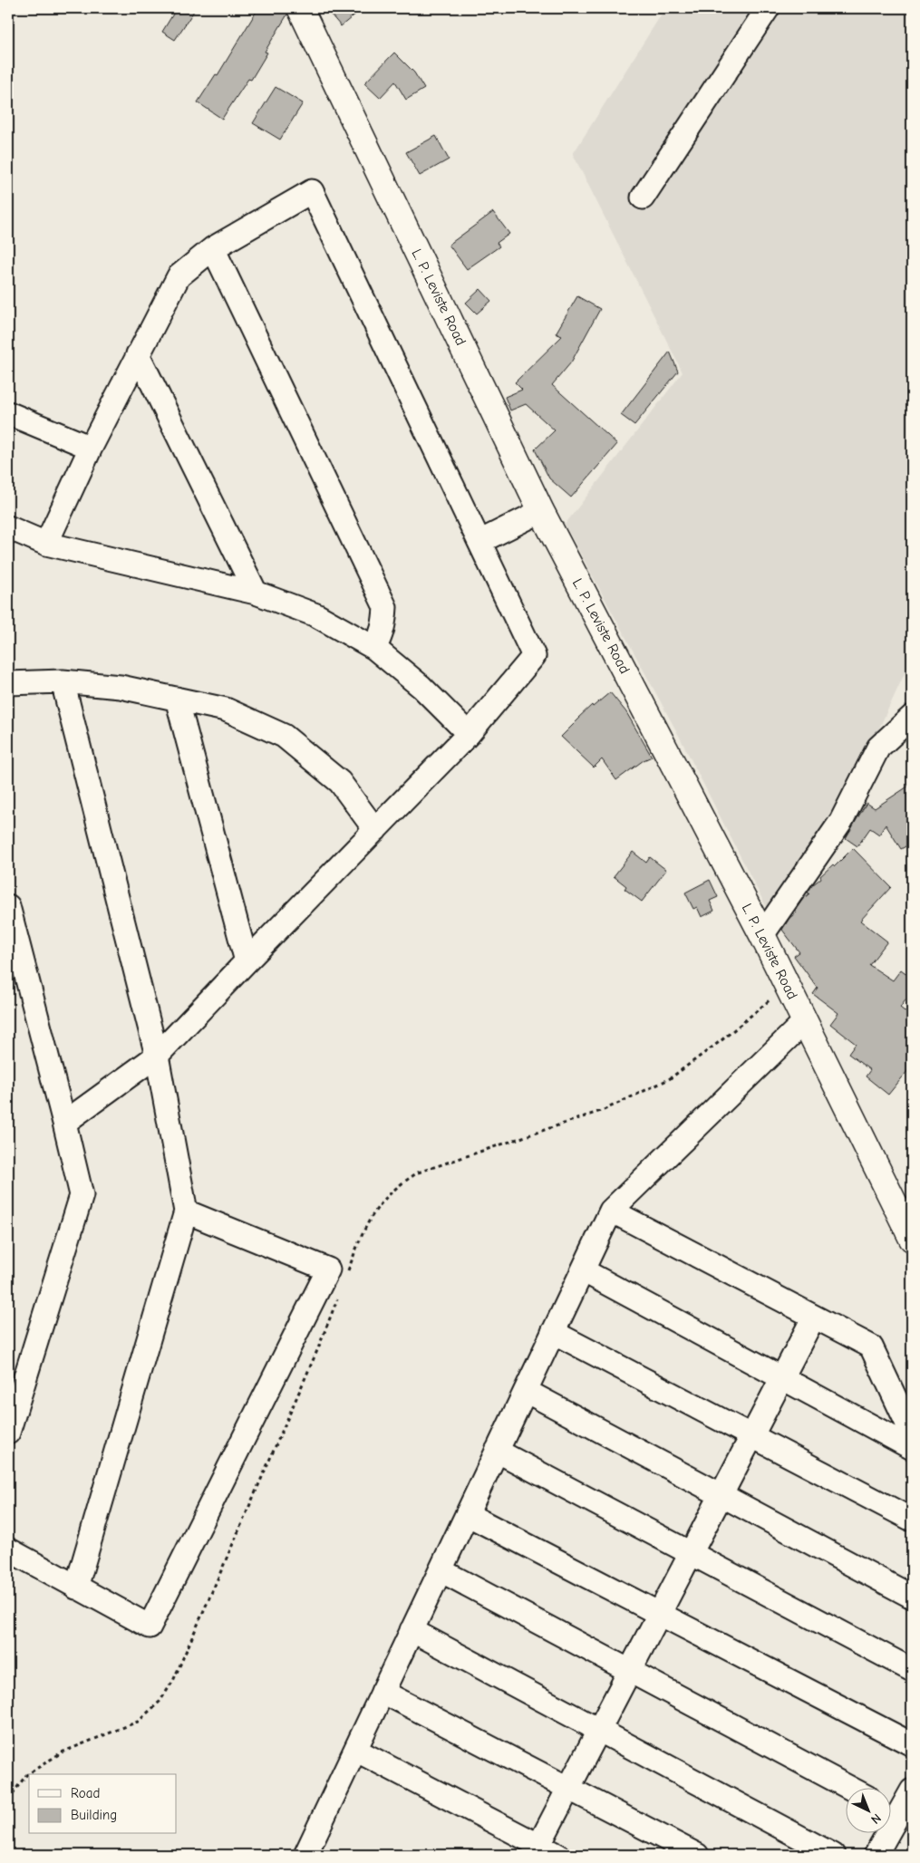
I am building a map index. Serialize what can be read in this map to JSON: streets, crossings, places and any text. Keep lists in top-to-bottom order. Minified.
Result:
{"streets":{"main road":["L. P. Leviste Road"]},"legend":["Road","Building"],"north":"bottom right"}
